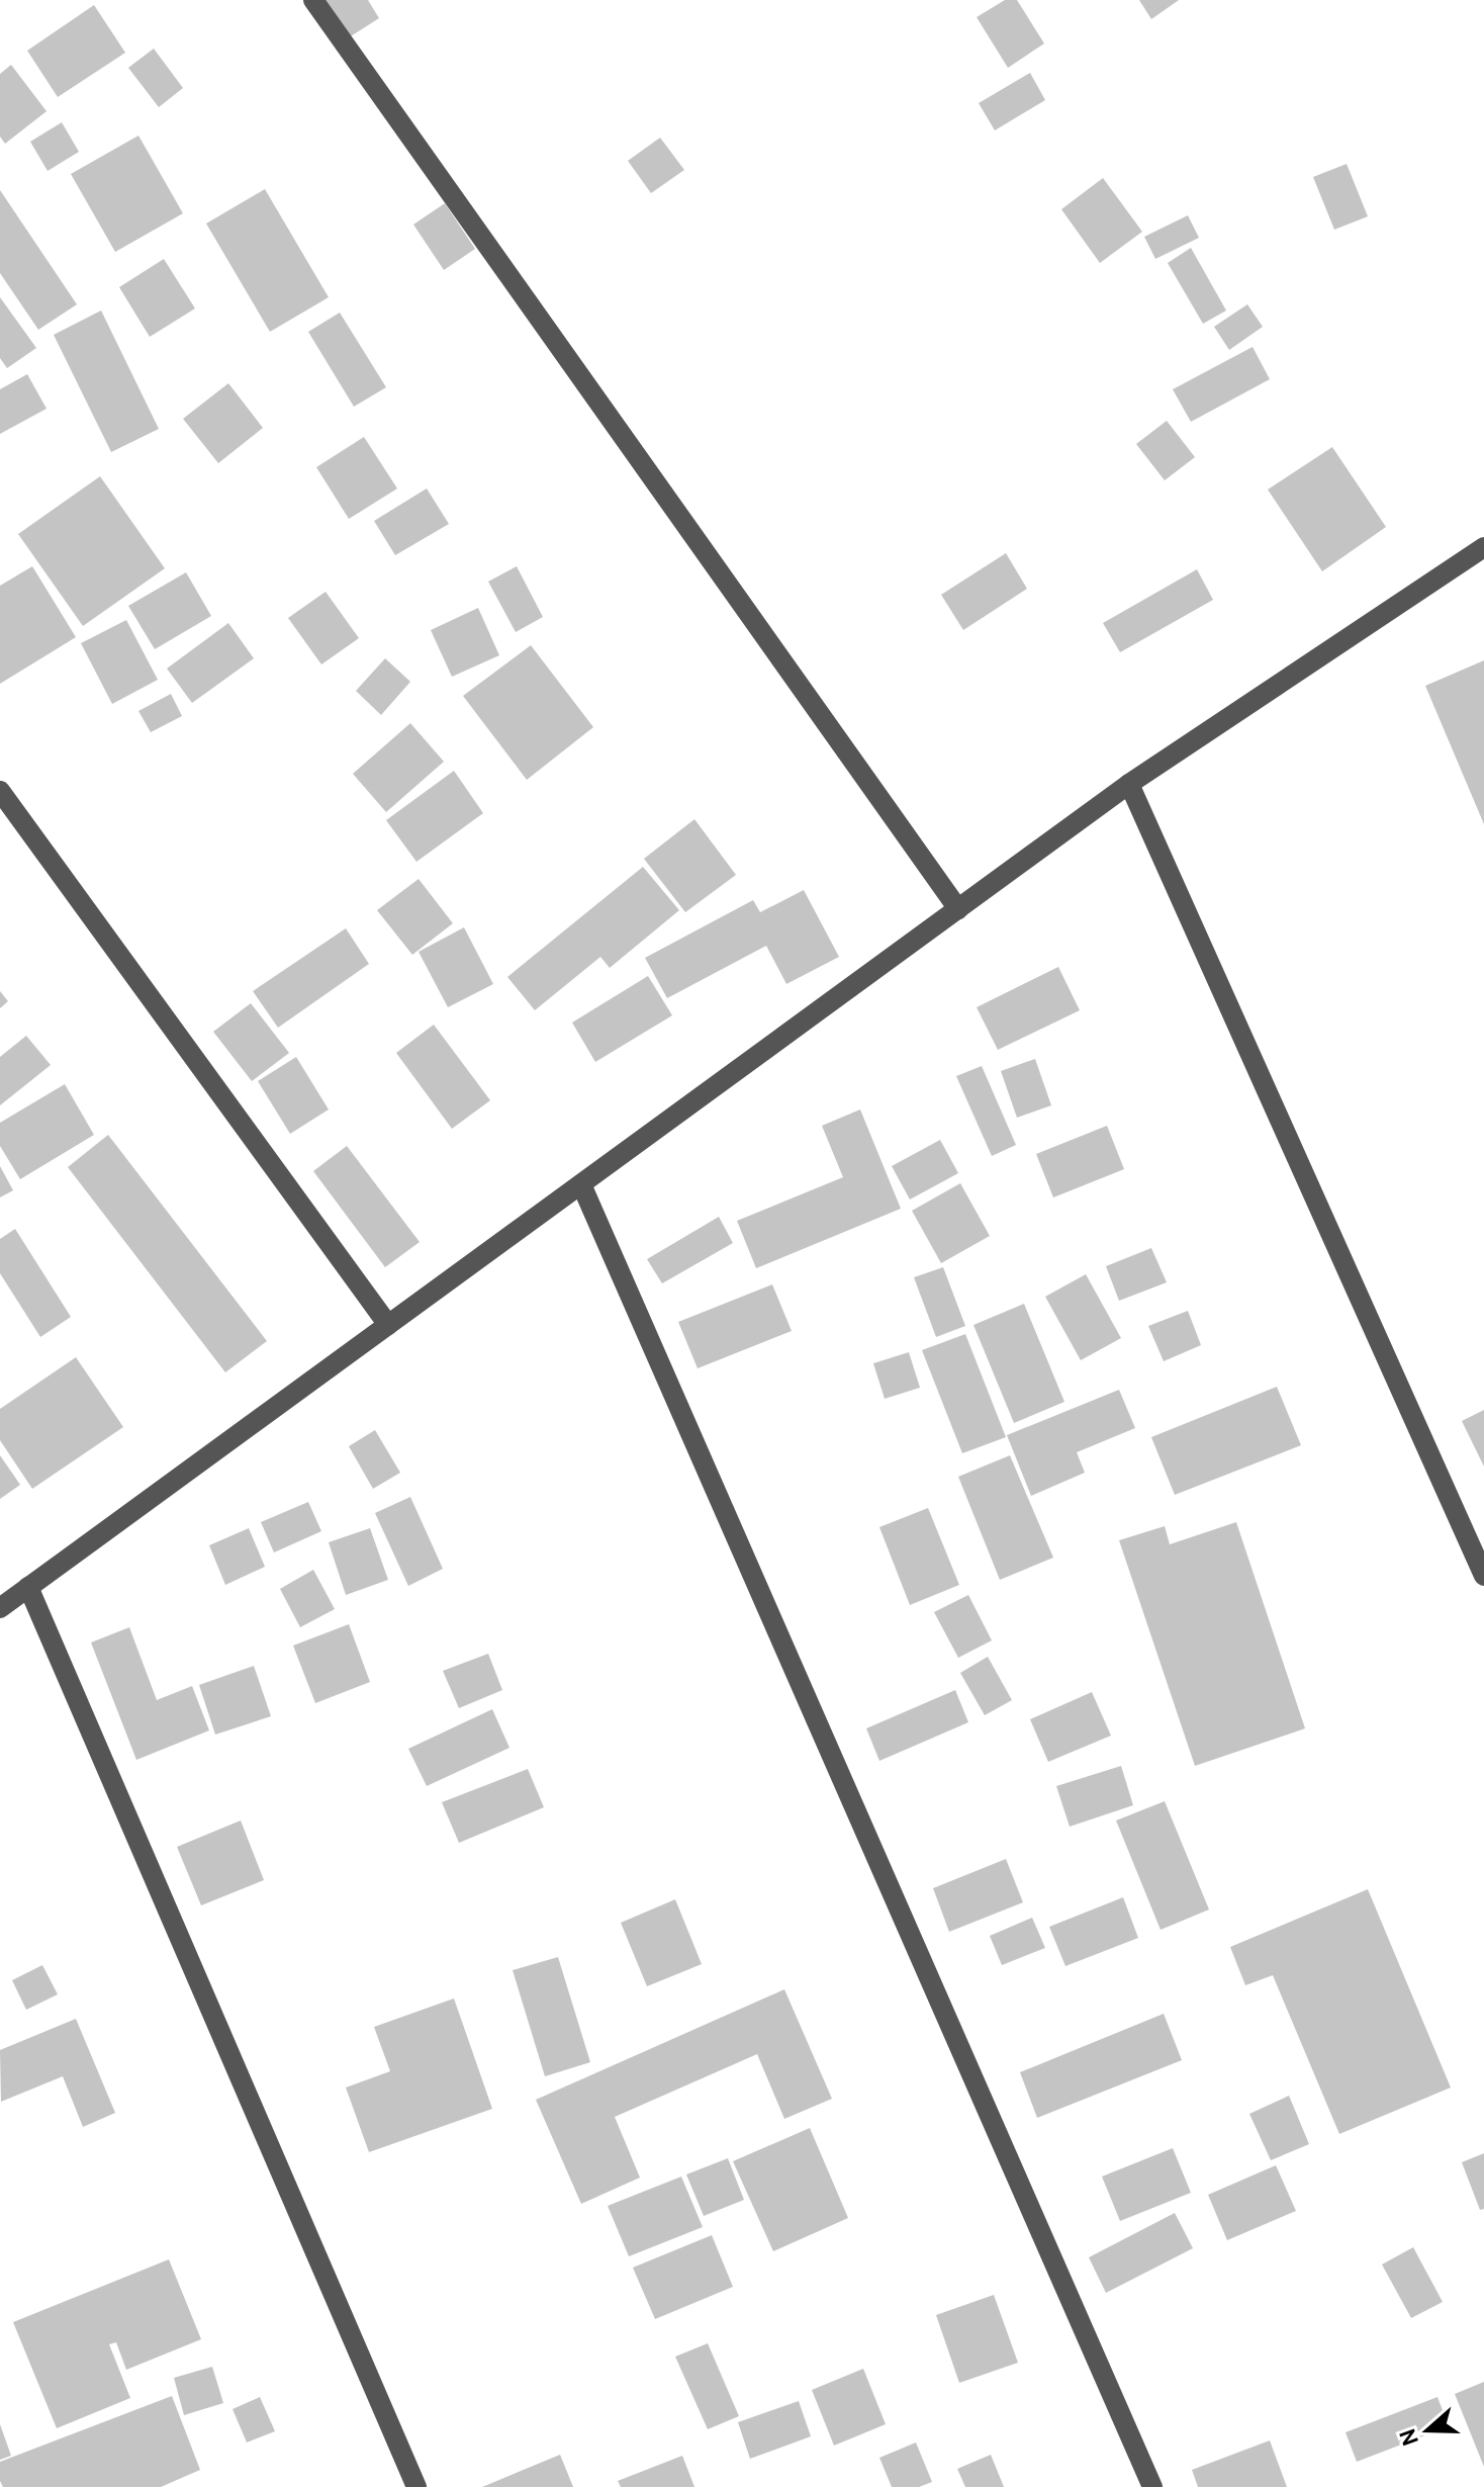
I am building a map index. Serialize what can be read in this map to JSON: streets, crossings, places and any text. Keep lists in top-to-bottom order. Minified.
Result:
{"north":"left"}
